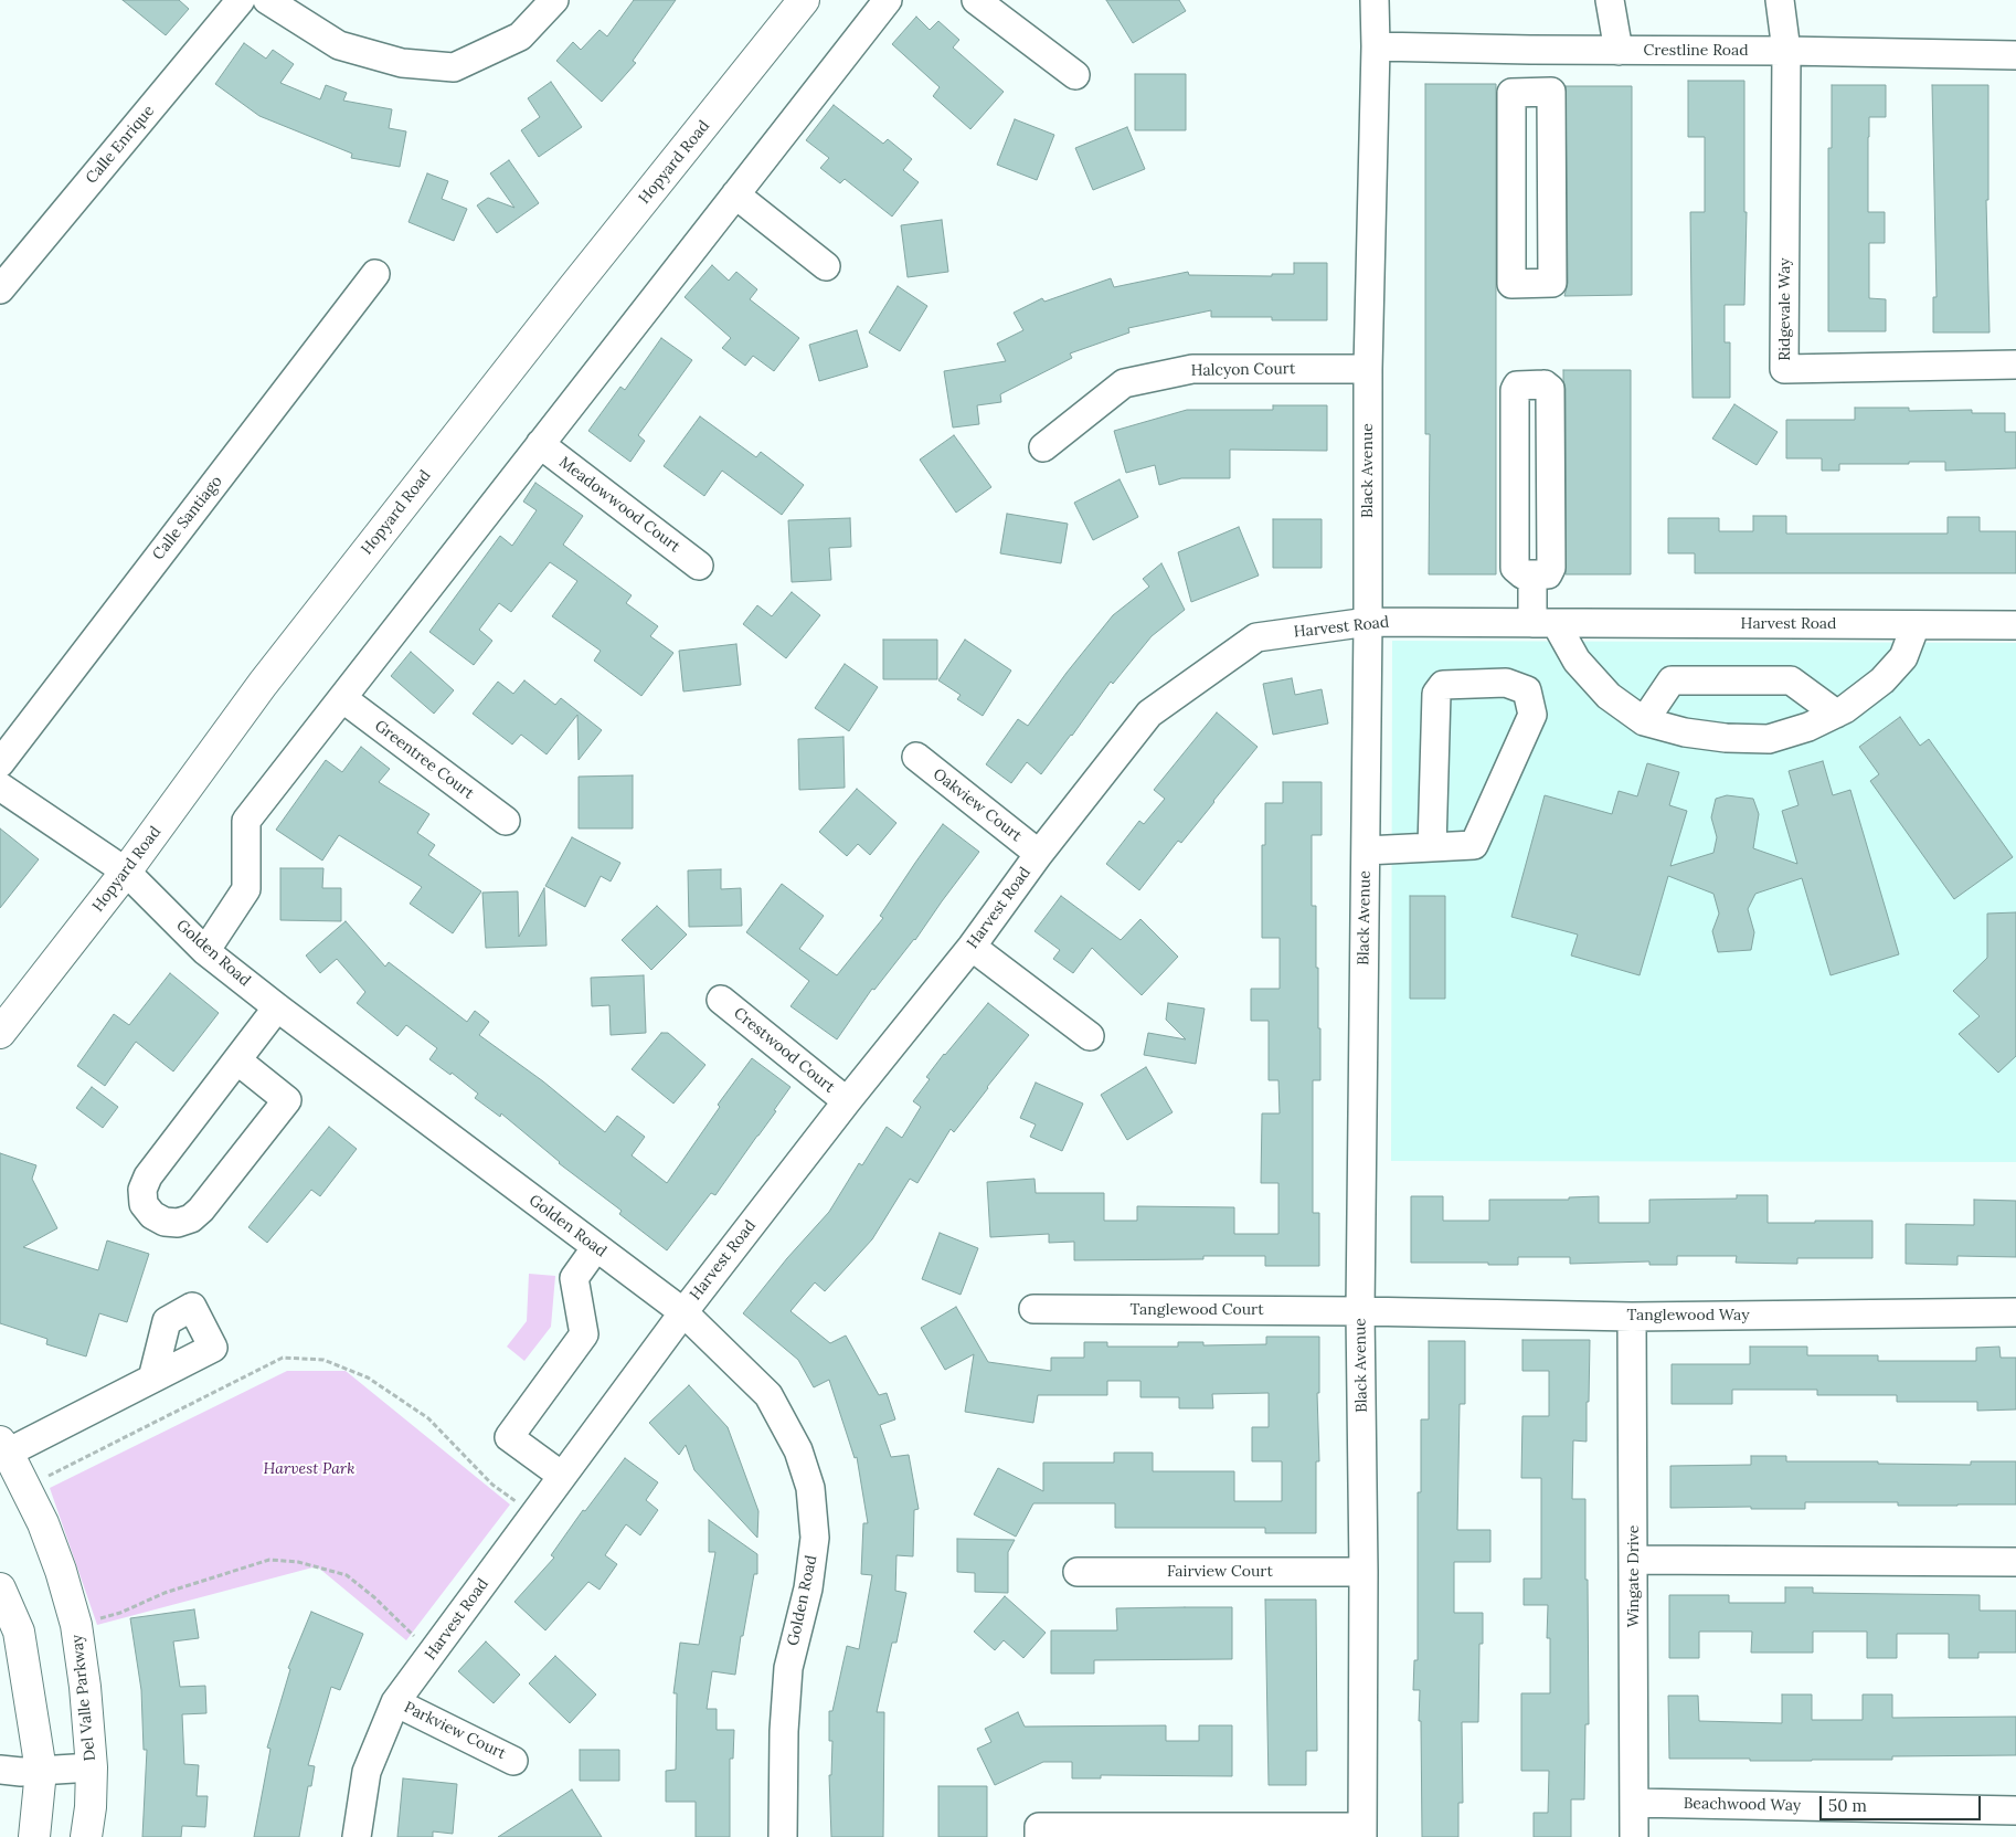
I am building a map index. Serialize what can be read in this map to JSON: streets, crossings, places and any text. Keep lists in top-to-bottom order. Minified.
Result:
{"streets":{"main road":["Hopyard Road","Del Valle Parkway"],"street":["Crestline Road","Calle Enrique","Ridgevale Way","Halcyon Court","Black Avenue","Meadowwood Court","Calle Santiago","Harvest Road","Greentree Court","Oakview Court","Golden Road","Crestwood Court","Tanglewood Court","Tanglewood Way","Fairview Court","Wingate Drive","Parkview Court","Beachwood Way"]},"crossings":[["Crestline Road","Ridgevale Way"],["Crestline Road","Black Avenue"],["Hopyard Road","Golden Road"],["Halcyon Court","Black Avenue"],["Black Avenue","Harvest Road"],["Black Avenue","Tanglewood Court"],["Black Avenue","Tanglewood Way"],["Black Avenue","Fairview Court"],["Harvest Road","Oakview Court"],["Harvest Road","Golden Road"],["Harvest Road","Crestwood Court"],["Harvest Road","Parkview Court"],["Tanglewood Court","Tanglewood Way"],["Tanglewood Way","Wingate Drive"],["Wingate Drive","Beachwood Way"]],"parks":["Harvest Park"],"scale_bar":"50 m"}
